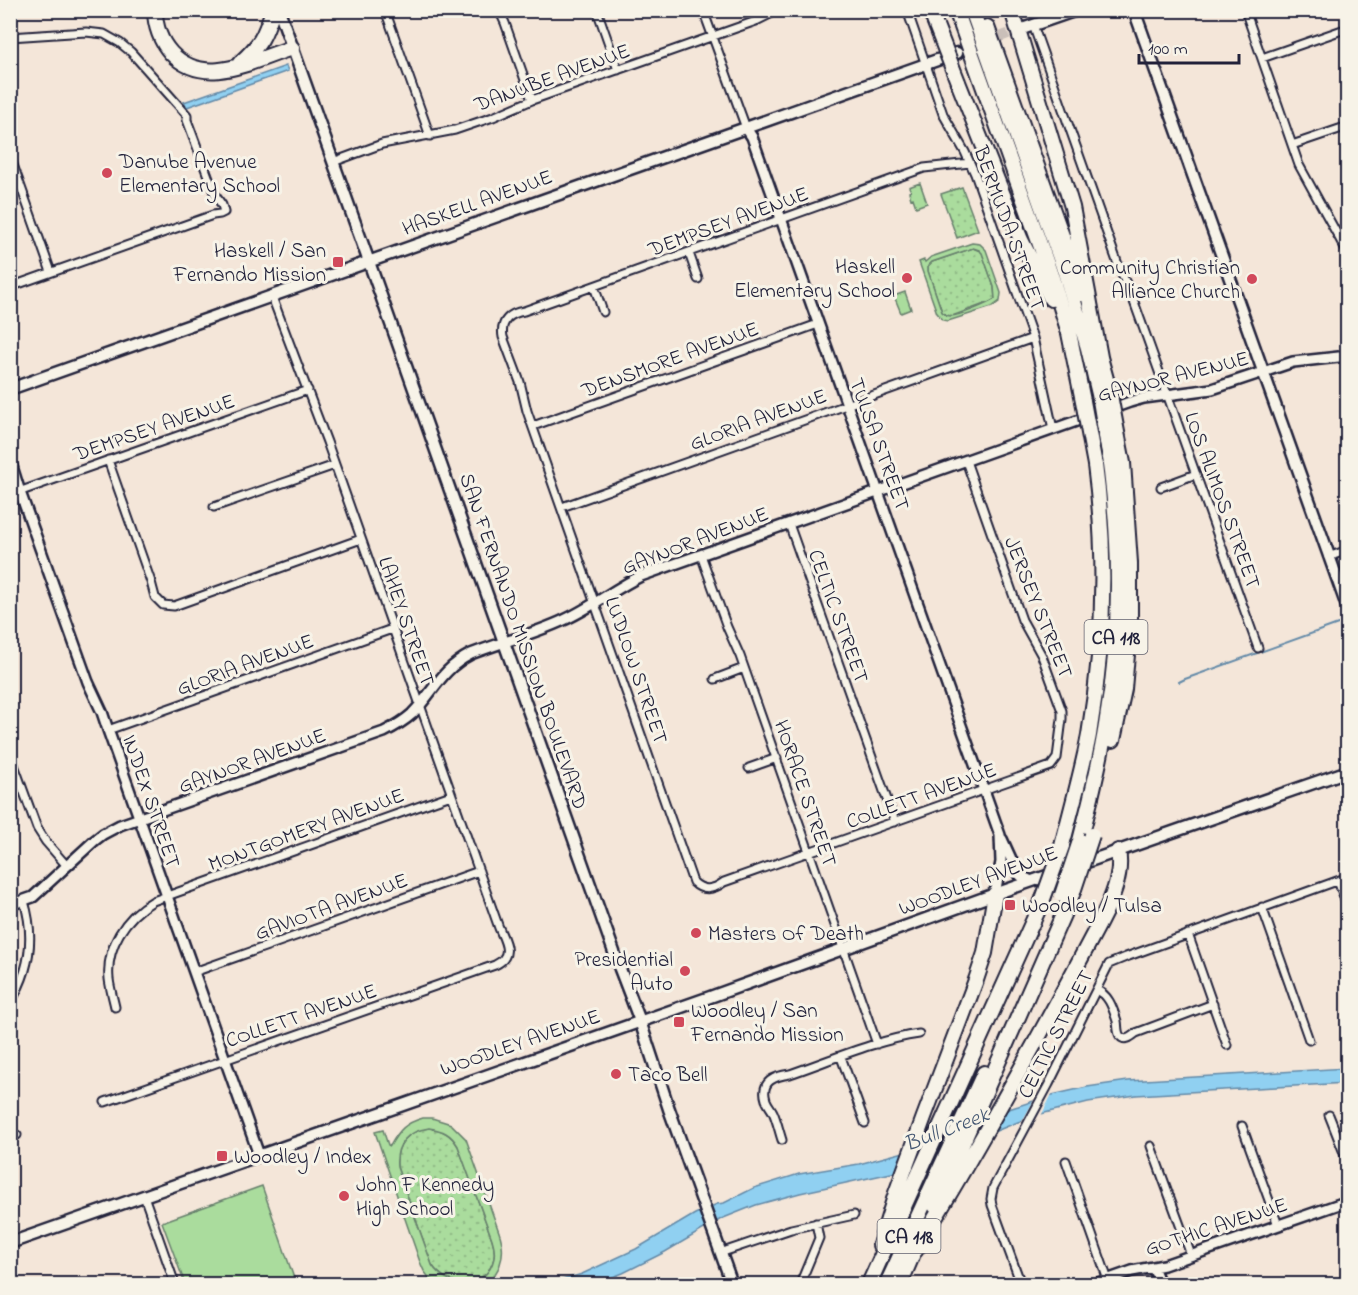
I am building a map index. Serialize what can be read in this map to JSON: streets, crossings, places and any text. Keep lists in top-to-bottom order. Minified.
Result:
{"streets":{"highway":["CA 118"],"main road":["HASKELL AVENUE","SAN FERNANDO MISSION BOULEVARD","WOODLEY AVENUE"],"street":["DANUBE AVENUE","DEMPSEY AVENUE","BERMUDA STREET","DENSMORE AVENUE","GAYNOR AVENUE","GLORIA AVENUE","TULSA STREET","LOS ALIMOS STREET","JERSEY STREET","CELTIC STREET","LAHEY STREET","LUDLOW STREET","HORACE STREET","COLLETT AVENUE","INDEX STREET","MONTGOMERY AVENUE","GAVIOTA AVENUE","GOTHIC AVENUE"]},"crossings":[["DANUBE AVENUE","TULSA STREET"],["DANUBE AVENUE","SAN FERNANDO MISSION BOULEVARD"],["HASKELL AVENUE","BERMUDA STREET"],["HASKELL AVENUE","TULSA STREET"],["HASKELL AVENUE","LAHEY STREET"],["HASKELL AVENUE","SAN FERNANDO MISSION BOULEVARD"],["DEMPSEY AVENUE","BERMUDA STREET"],["DEMPSEY AVENUE","TULSA STREET"],["DEMPSEY AVENUE","LAHEY STREET"],["DEMPSEY AVENUE","LUDLOW STREET"],["DEMPSEY AVENUE","INDEX STREET"],["BERMUDA STREET","GAYNOR AVENUE"],["BERMUDA STREET","GLORIA AVENUE"],["DENSMORE AVENUE","TULSA STREET"],["DENSMORE AVENUE","LUDLOW STREET"],["GAYNOR AVENUE","TULSA STREET"],["GAYNOR AVENUE","LOS ALIMOS STREET"],["GAYNOR AVENUE","JERSEY STREET"],["GAYNOR AVENUE","CELTIC STREET"],["GAYNOR AVENUE","LAHEY STREET"],["GAYNOR AVENUE","SAN FERNANDO MISSION BOULEVARD"],["GAYNOR AVENUE","LUDLOW STREET"],["GAYNOR AVENUE","HORACE STREET"],["GAYNOR AVENUE","INDEX STREET"],["GLORIA AVENUE","TULSA STREET"],["GLORIA AVENUE","LAHEY STREET"],["GLORIA AVENUE","LUDLOW STREET"],["GLORIA AVENUE","INDEX STREET"],["TULSA STREET","COLLETT AVENUE"],["TULSA STREET","WOODLEY AVENUE"],["JERSEY STREET","COLLETT AVENUE"],["CELTIC STREET","COLLETT AVENUE"],["LAHEY STREET","COLLETT AVENUE"],["LAHEY STREET","MONTGOMERY AVENUE"],["LAHEY STREET","GAVIOTA AVENUE"],["SAN FERNANDO MISSION BOULEVARD","WOODLEY AVENUE"],["LUDLOW STREET","COLLETT AVENUE"],["HORACE STREET","COLLETT AVENUE"],["HORACE STREET","WOODLEY AVENUE"],["COLLETT AVENUE","INDEX STREET"],["INDEX STREET","MONTGOMERY AVENUE"],["INDEX STREET","WOODLEY AVENUE"],["INDEX STREET","GAVIOTA AVENUE"]],"water":["Bull Creek"],"places":{"other":["Danube Avenue Elementary School","Haskell Elementary School","Community Christian Alliance Church","Masters Of Death","Presidential Auto","Taco Bell","John F Kennedy High School"],"transit":["Haskell / San Fernando Mission","Woodley / Tulsa","Woodley / San Fernando Mission","Woodley / Index"]},"scale_bar":"100 m"}
